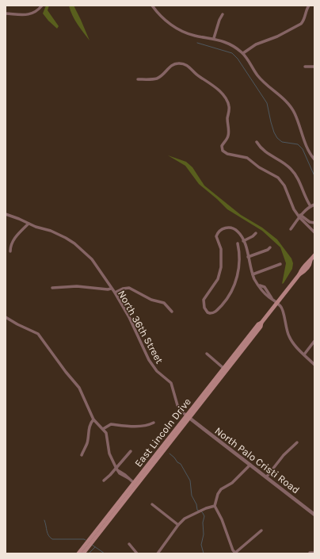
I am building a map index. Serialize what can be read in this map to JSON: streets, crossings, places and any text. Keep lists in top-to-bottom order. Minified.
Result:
{"streets":{"main road":["East Lincoln Drive"],"street":["North 36th Street","North Palo Cristi Road"]},"crossings":[["North 36th Street","East Lincoln Drive"],["North 36th Street","North Palo Cristi Road"],["East Lincoln Drive","North Palo Cristi Road"]]}
